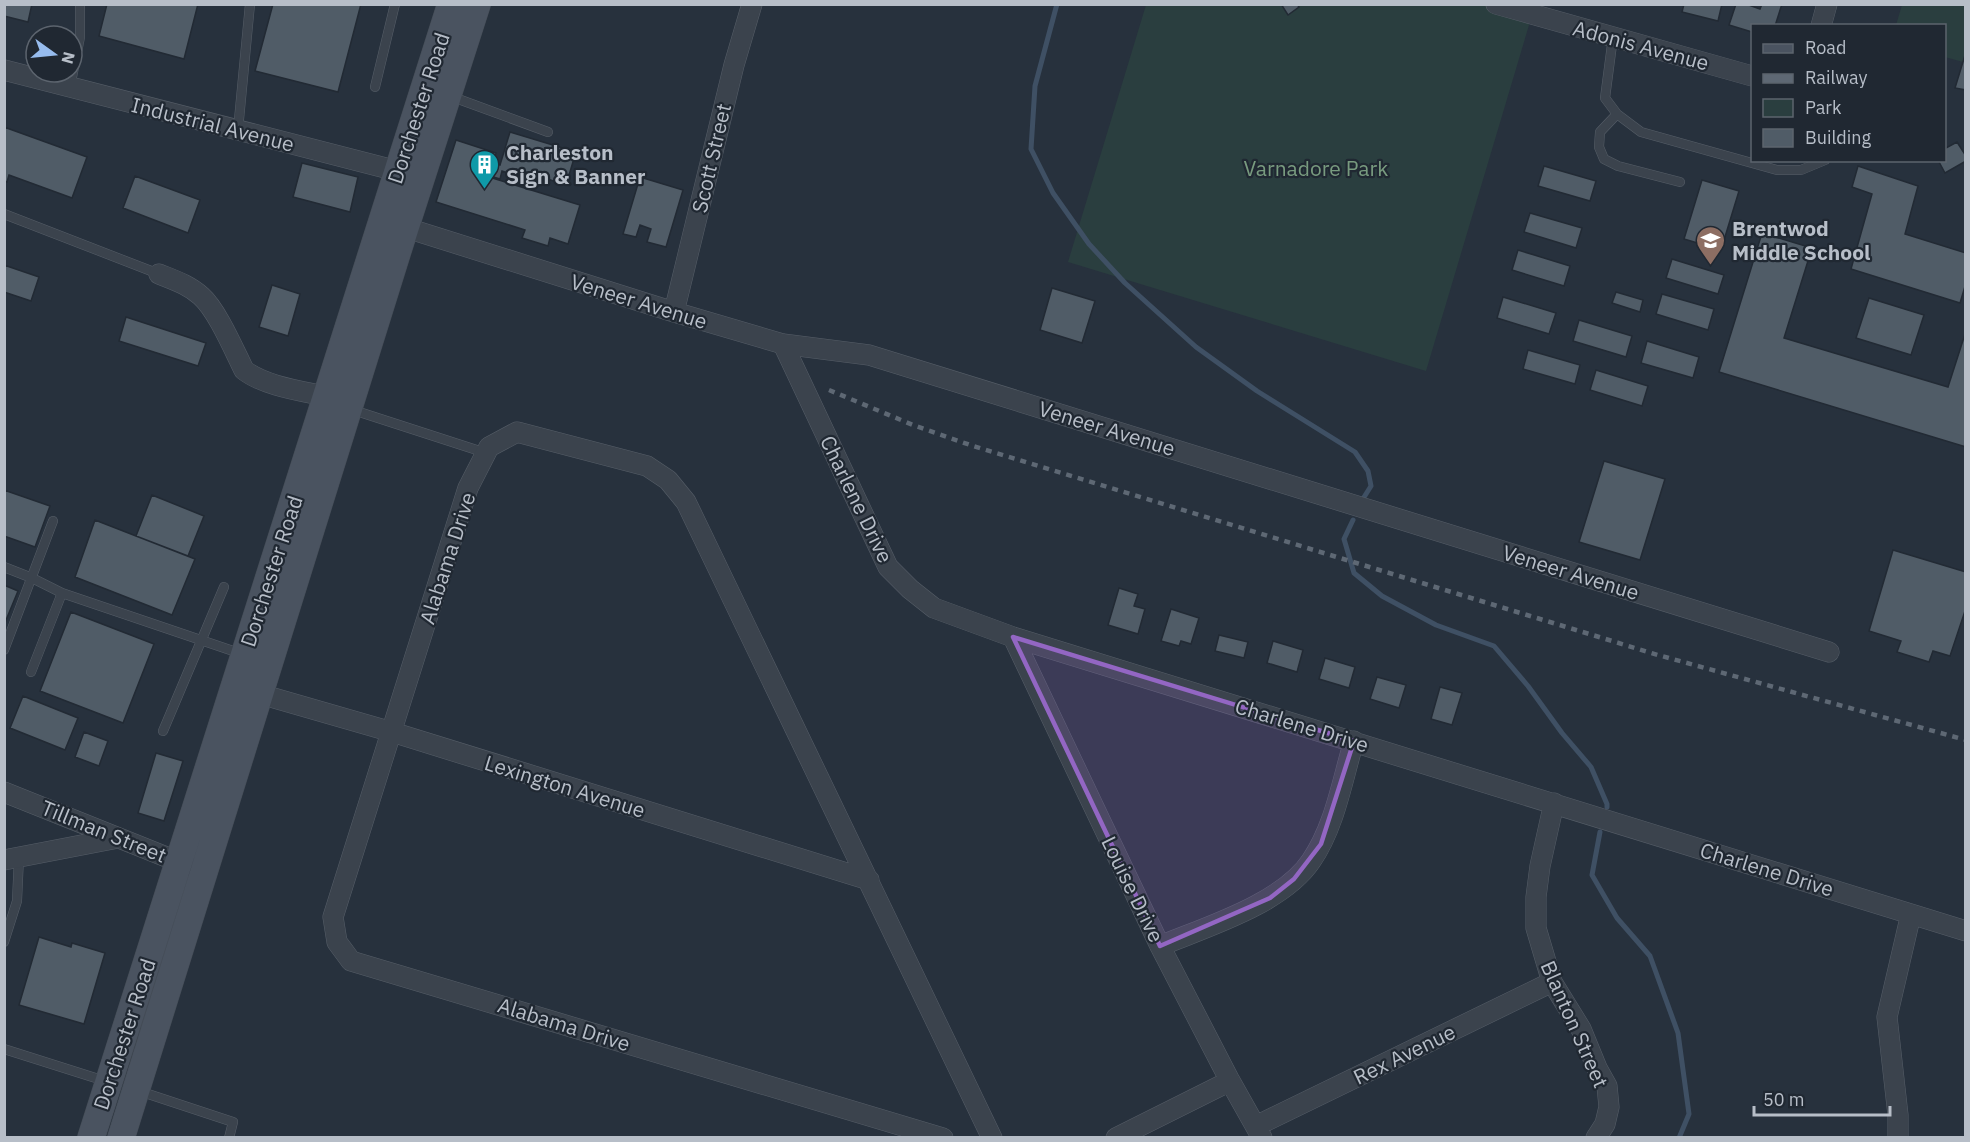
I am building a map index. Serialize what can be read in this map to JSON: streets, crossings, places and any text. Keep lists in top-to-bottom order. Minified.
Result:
{"streets":{"main road":["Dorchester Road"],"street":["Adonis Avenue","Industrial Avenue","Scott Street","Veneer Avenue","Charlene Drive","Alabama Drive","Lexington Avenue","Tillman Street","Louise Drive","Blanton Street","Rex Avenue"]},"crossings":[["Dorchester Road","Industrial Avenue"],["Dorchester Road","Veneer Avenue"],["Dorchester Road","Lexington Avenue"],["Dorchester Road","Tillman Street"],["Scott Street","Veneer Avenue"],["Veneer Avenue","Charlene Drive"],["Charlene Drive","Louise Drive"],["Charlene Drive","Blanton Street"],["Alabama Drive","Lexington Avenue"],["Louise Drive","Rex Avenue"],["Blanton Street","Rex Avenue"]],"parks":["Varnadore Park"],"places":{"building":["Charleston Sign & Banner"],"school or university":["Brentwod Middle School"]},"legend":["Road","Railway","Park","Building"],"scale_bar":"50 m","north":"right"}
